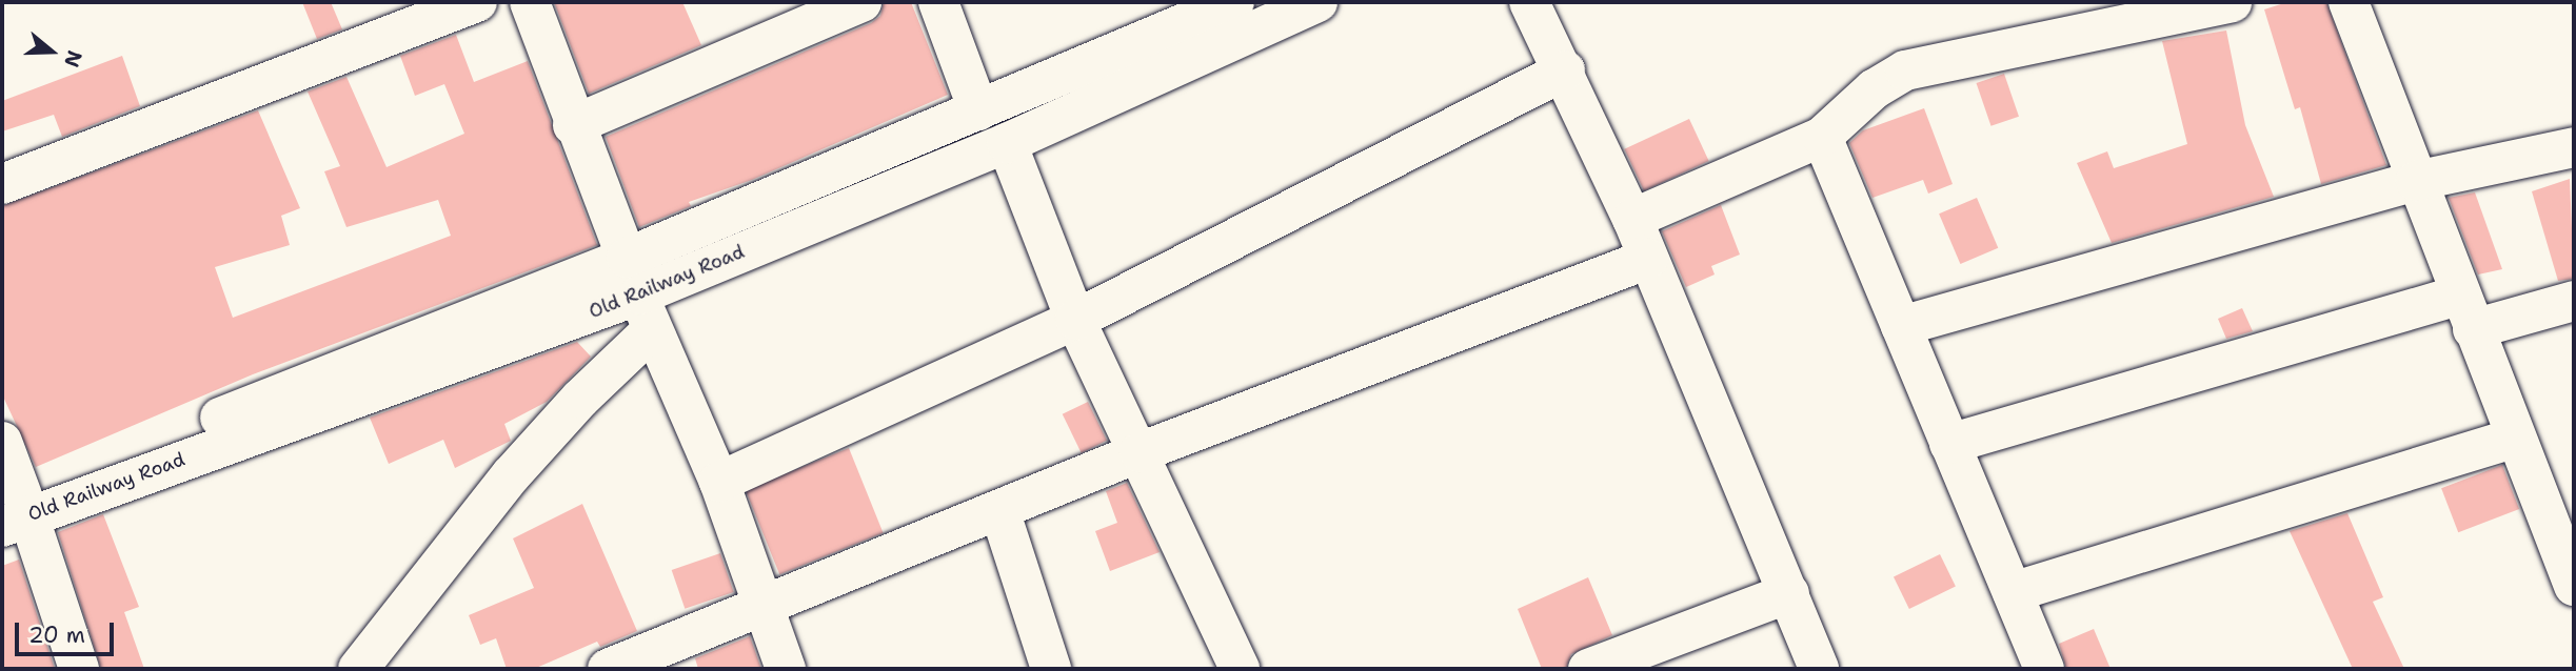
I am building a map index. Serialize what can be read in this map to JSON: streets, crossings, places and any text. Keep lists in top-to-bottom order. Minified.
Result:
{"streets":{"street":["Old Railway Road"]},"scale_bar":"20 m","north":"right"}
